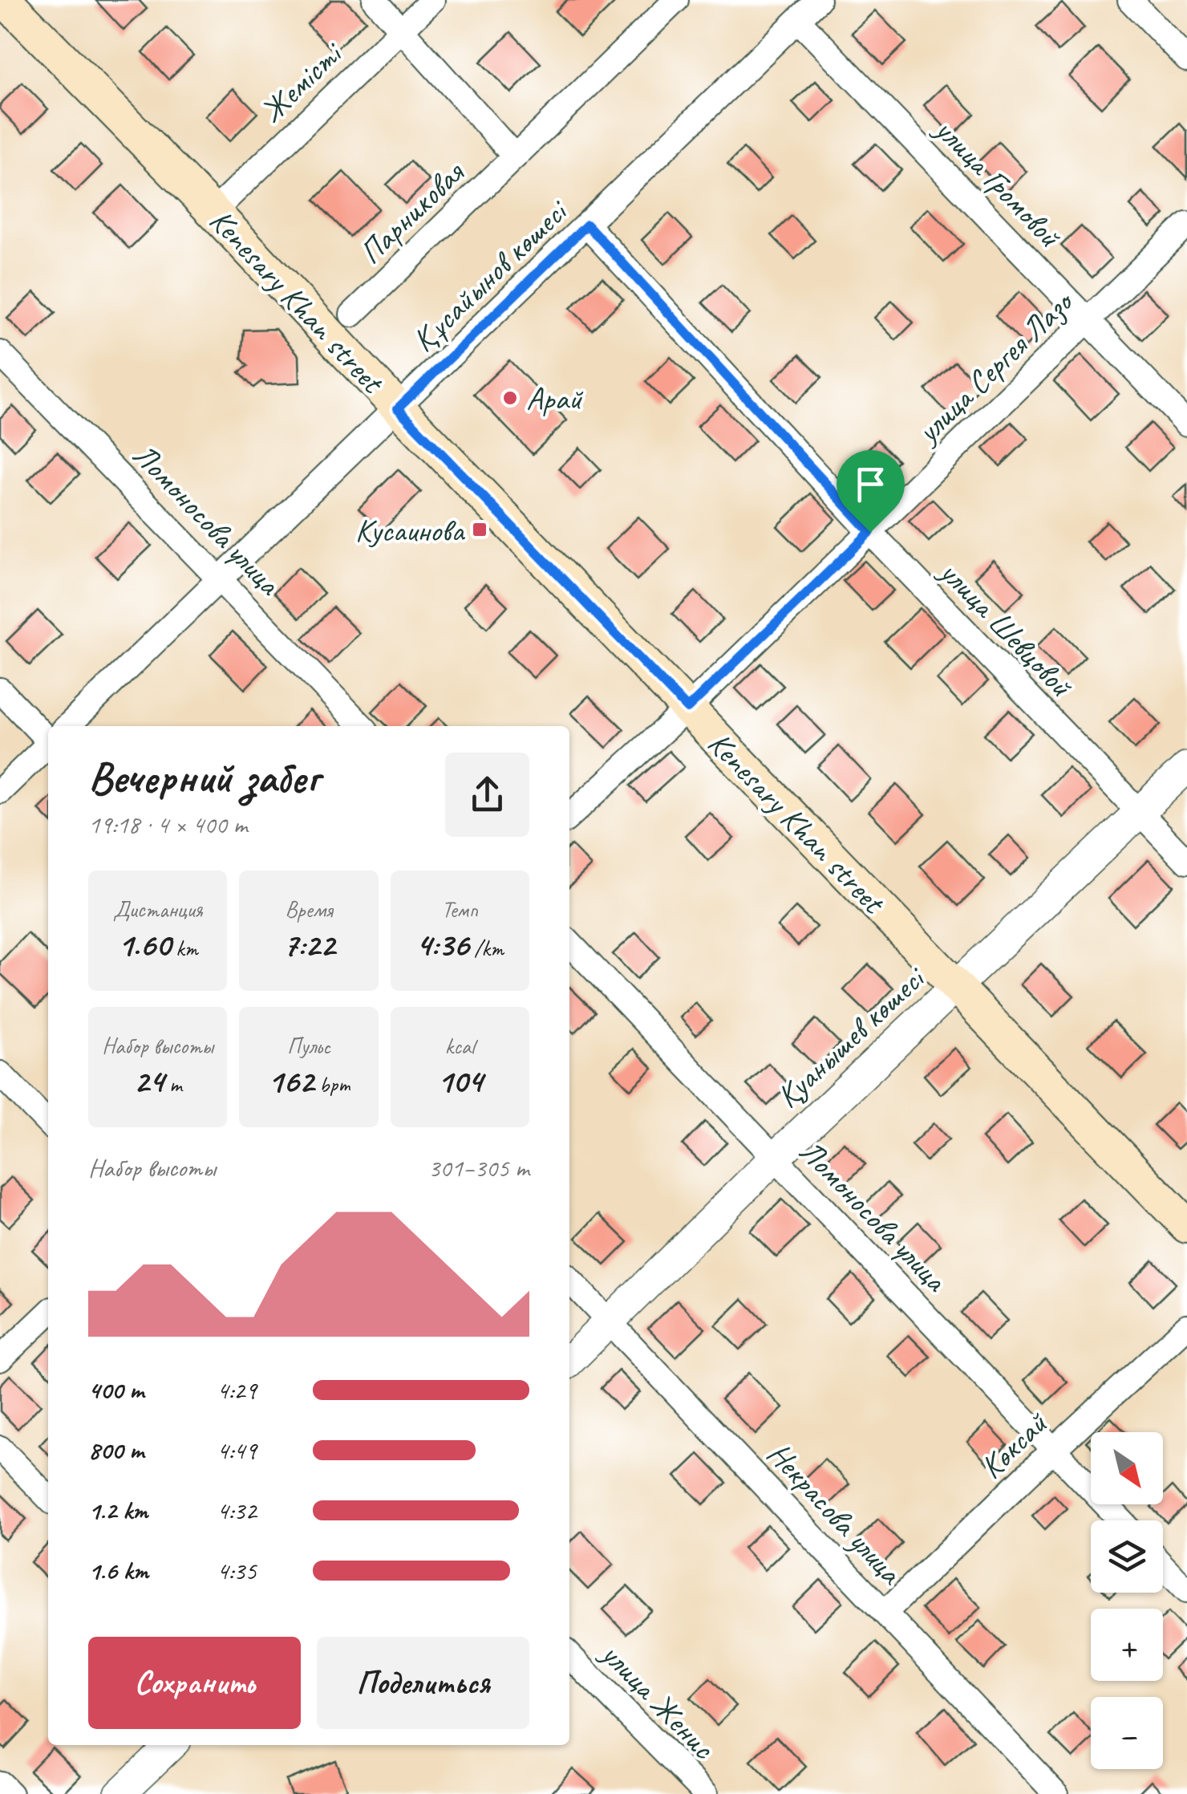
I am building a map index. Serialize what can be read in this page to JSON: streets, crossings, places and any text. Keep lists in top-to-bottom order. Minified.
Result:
{"streets":{"main road":["Kenesary Khan street"],"street":["Жемісті","улица Громовой","Парниковая","Құсайынов көшесі","улица Сергея Лазо","Ломоносова улица","улица Шевцовой","Қуанышев көшесі","Көксай","Некрасова улица","улица Женис"]},"crossings":[["Жемісті","Kenesary Khan street"],["улица Громовой","Құсайынов көшесі"],["улица Громовой","улица Сергея Лазо"],["Құсайынов көшесі","Kenesary Khan street"],["Құсайынов көшесі","Ломоносова улица"],["Құсайынов көшесі","улица Шевцовой"],["Kenesary Khan street","улица Сергея Лазо"],["Kenesary Khan street","Қуанышев көшесі"],["улица Сергея Лазо","улица Шевцовой"],["Ломоносова улица","Қуанышев көшесі"],["Ломоносова улица","Көксай"],["улица Шевцовой","Қуанышев көшесі"],["Қуанышев көшесі","Некрасова улица"],["Көксай","Некрасова улица"]],"places":{"other":["Арай"],"transit":["Кусаинова"]},"north":"bottom right","page":{"heading":["Вечерний забег","19:18 · 4 × 400 m"],"stats":[["Дистанция","1.60 km"],["Время","7:22"],["Темп","4:36 /km"],["Набор высоты","24 m"],["Пульс","162 bpm"],["kcal","104"]],"chart":["Набор высоты","301–305 m"],"list":[{"name":"400 m","note":"4:29"},{"name":"800 m","note":"4:49"},{"name":"1.2 km","note":"4:32"},{"name":"1.6 km","note":"4:35"}],"map_buttons":["+","−"],"buttons":["Сохранить","Поделиться"]}}
